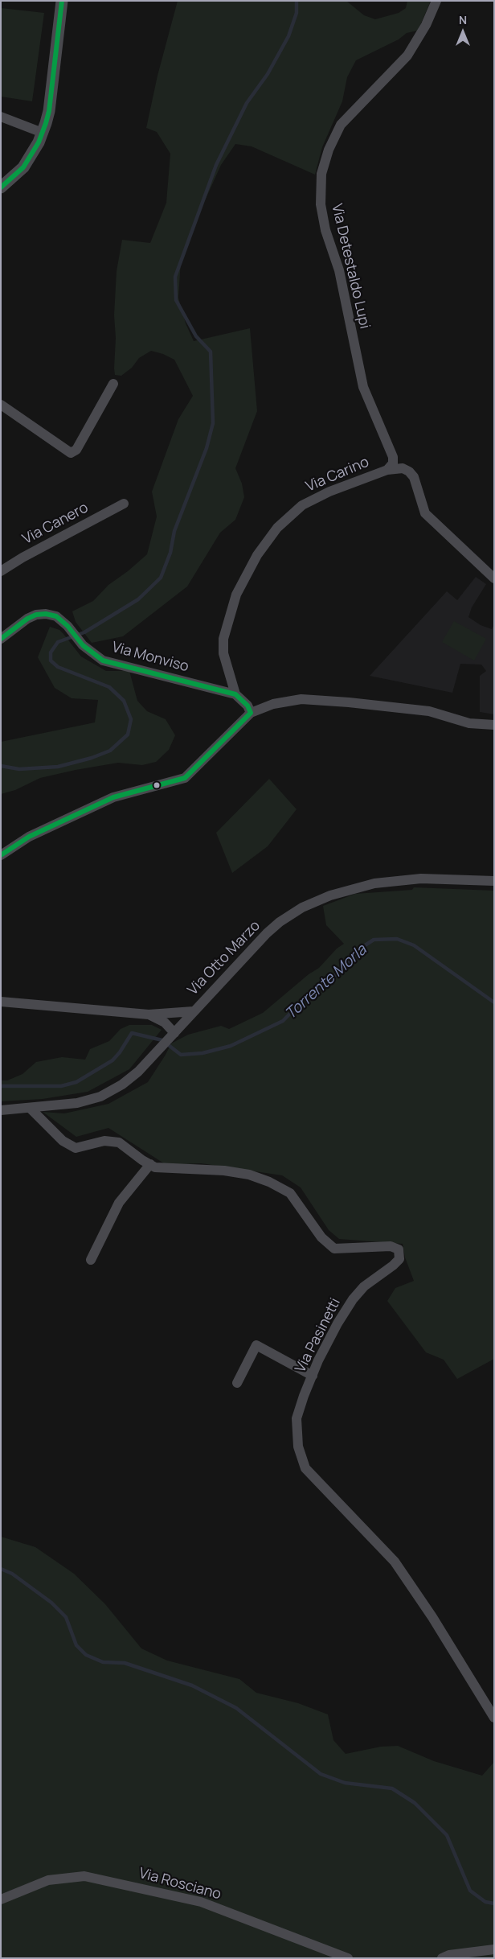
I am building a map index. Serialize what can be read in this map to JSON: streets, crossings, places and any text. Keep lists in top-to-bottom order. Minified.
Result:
{"streets":{"street":["Via Detestaldo Lupi","Via Carino","Via Canero","Via Monviso","Via Otto Marzo","Via Pasinetti","Via Rosciano"]},"crossings":[["Via Detestaldo Lupi","Via Carino"],["Via Carino","Via Monviso"],["Via Otto Marzo","Via Pasinetti"]],"water":["Torrente Morla"],"north":"top"}
